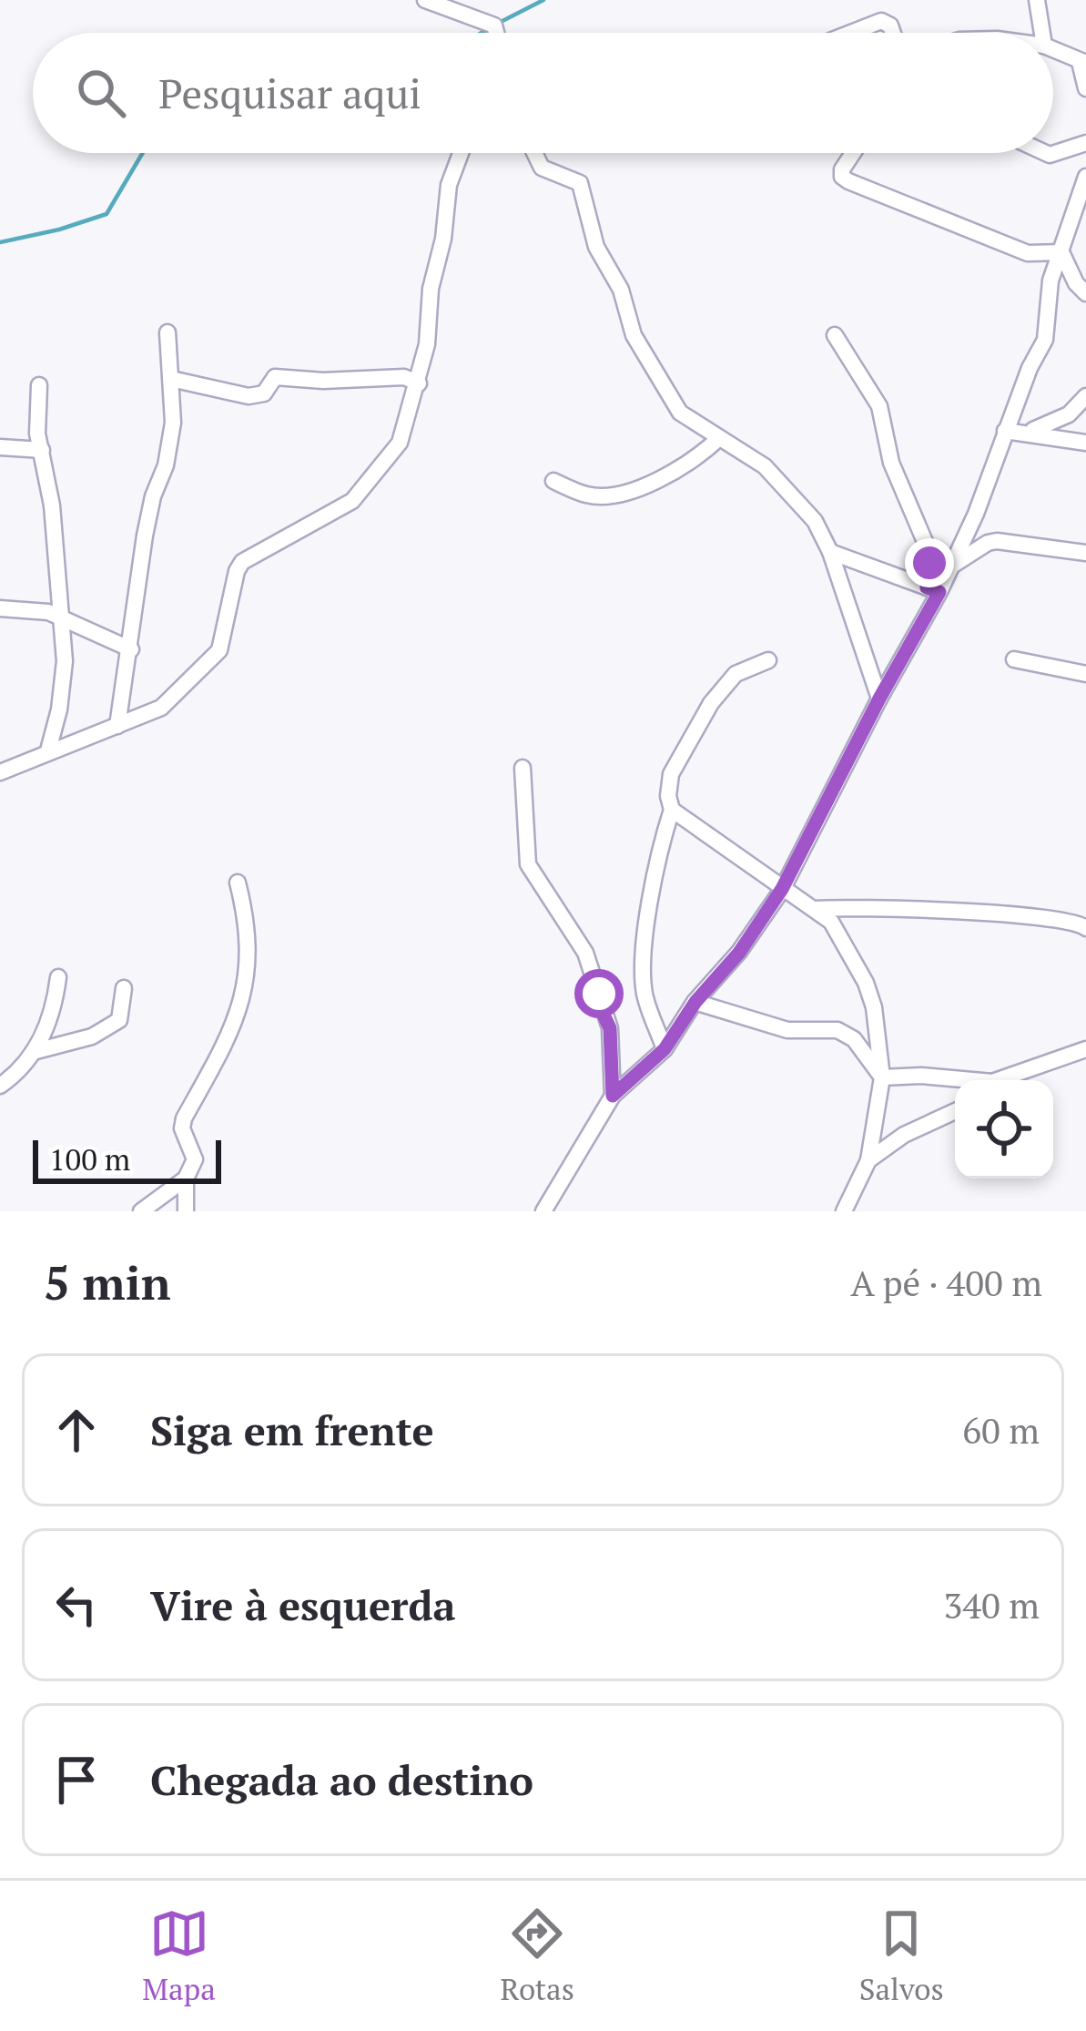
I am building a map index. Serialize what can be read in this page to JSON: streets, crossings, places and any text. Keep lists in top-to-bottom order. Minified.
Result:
{"scale_bar":"100 m","page":{"search":"Pesquisar aqui","scale":"100 m","heading":["5 min","A pé · 400 m"],"list":[["Siga em frente","60 m"],["Vire à esquerda","340 m"],"Chegada ao destino"],"nav":["Mapa","Rotas","Salvos"]}}
